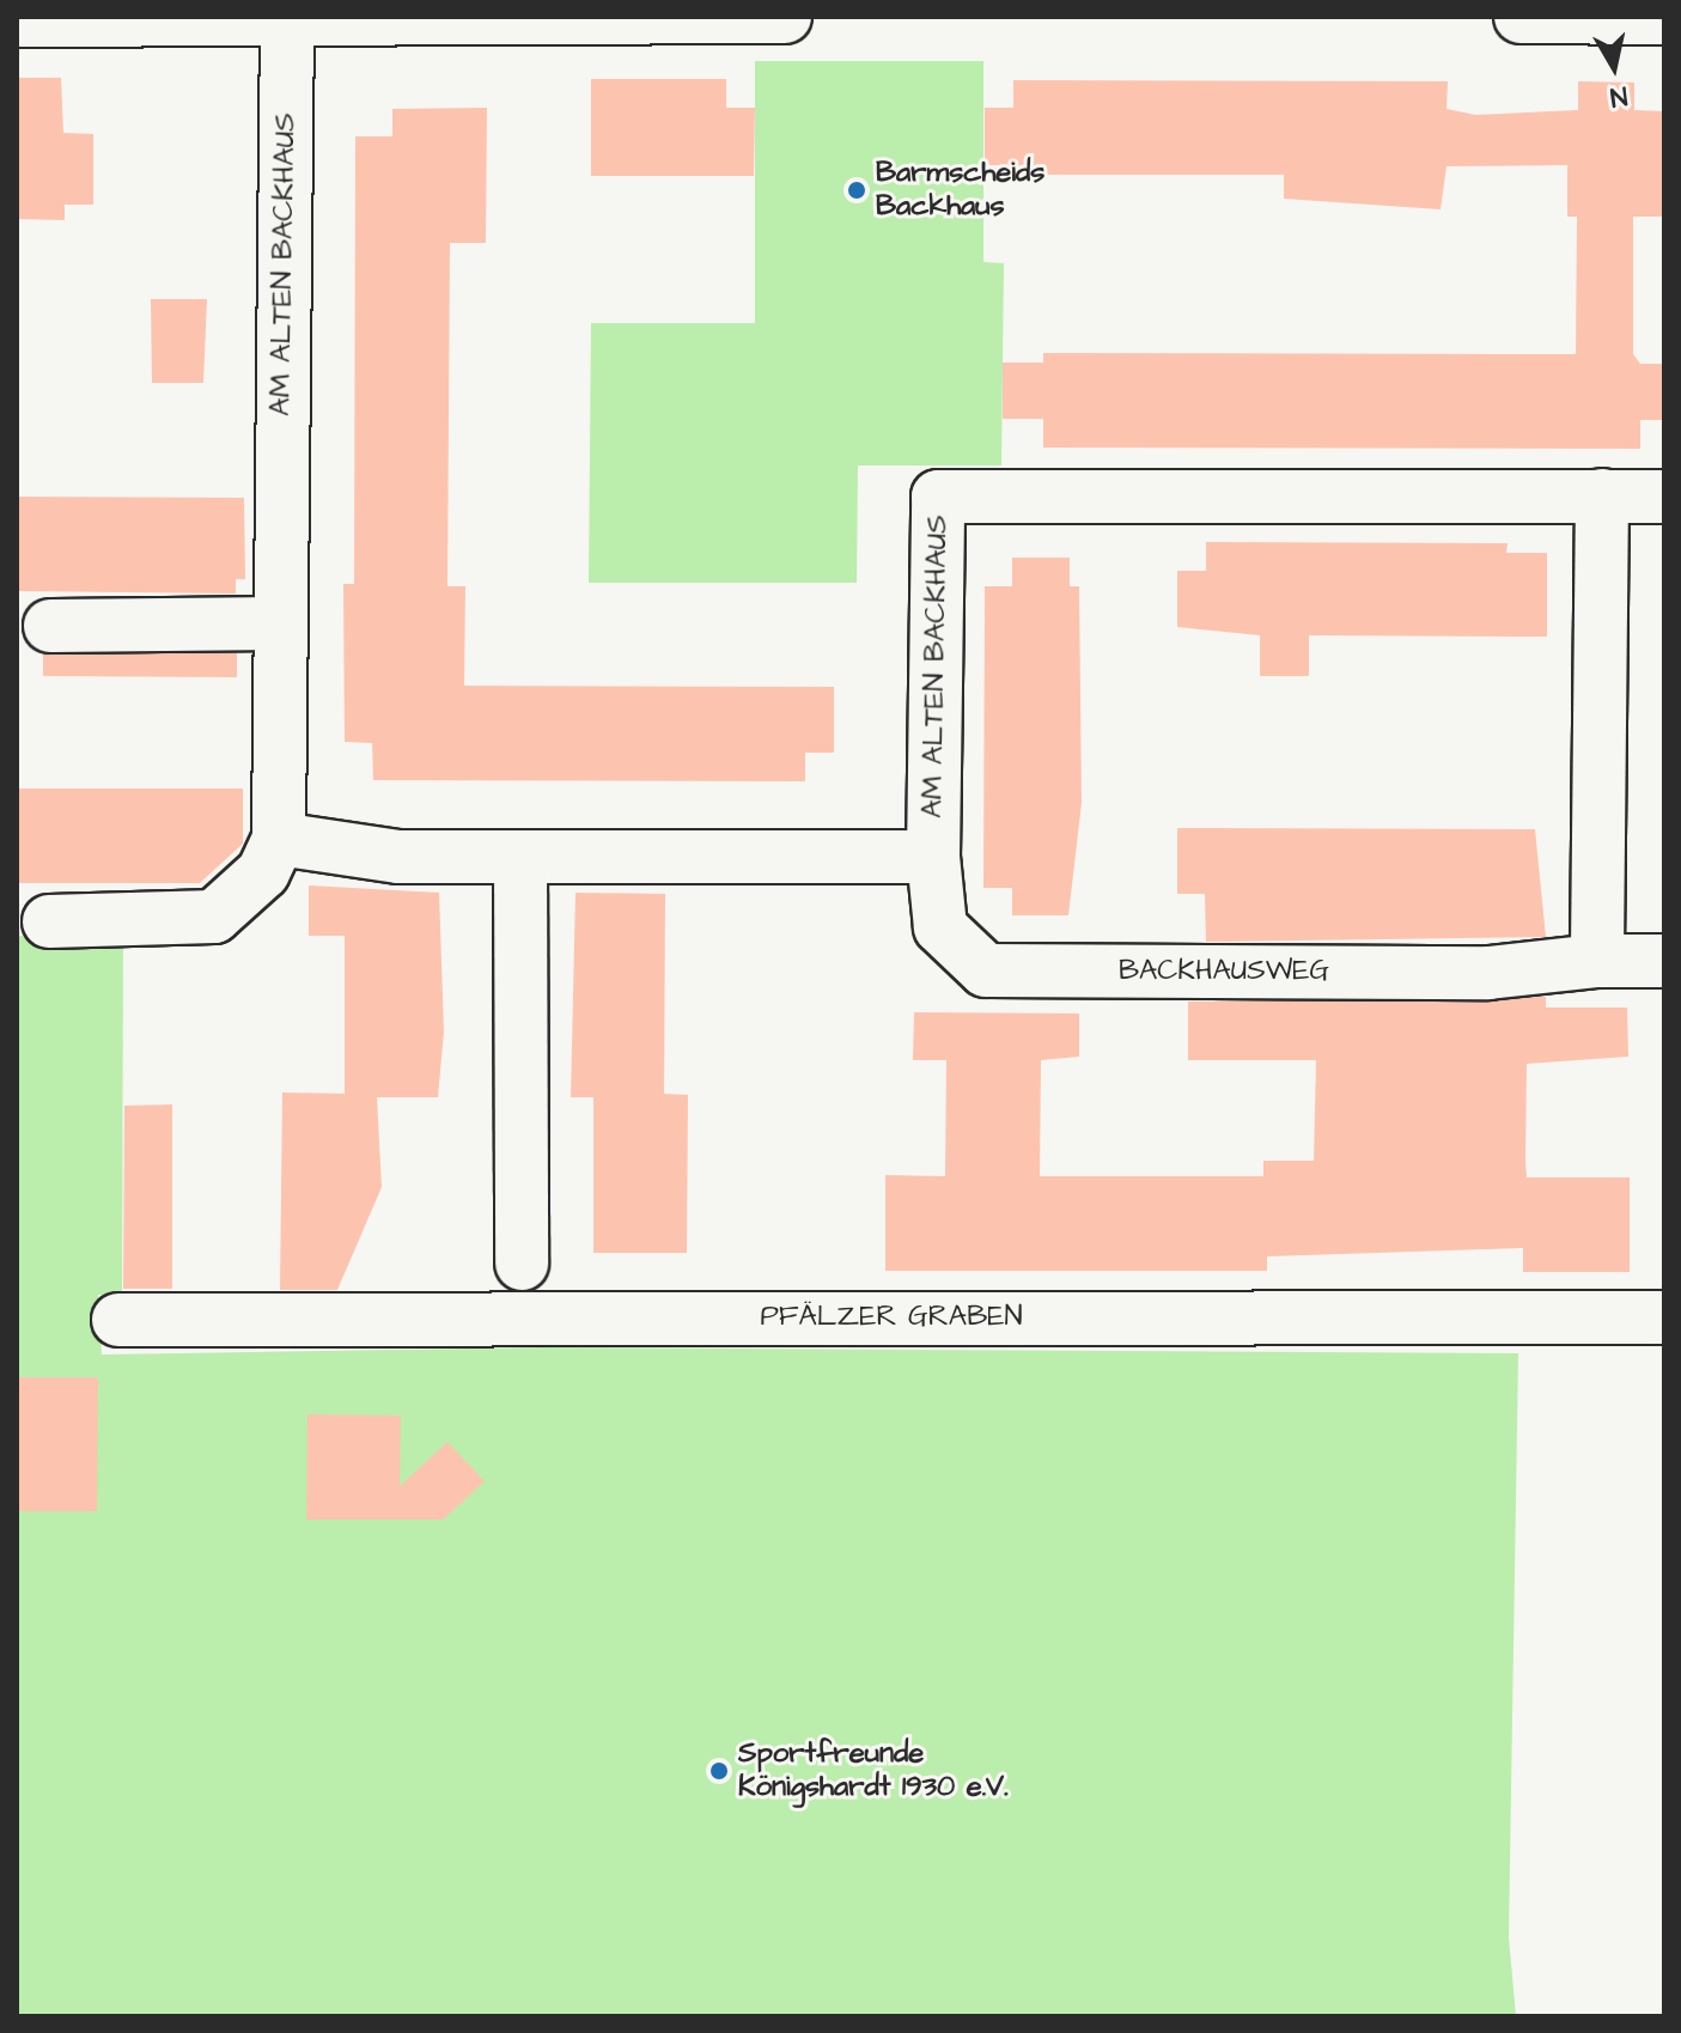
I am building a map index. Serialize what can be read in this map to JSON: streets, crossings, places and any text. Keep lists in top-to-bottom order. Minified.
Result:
{"streets":{"street":["AM ALTEN BACKHAUS","BACKHAUSWEG","PFÄLZER GRABEN"]},"crossings":[["AM ALTEN BACKHAUS","BACKHAUSWEG"]],"places":["Barmscheids Backhaus","Sportfreunde Königshardt 1930 e.V."],"north":"bottom"}
